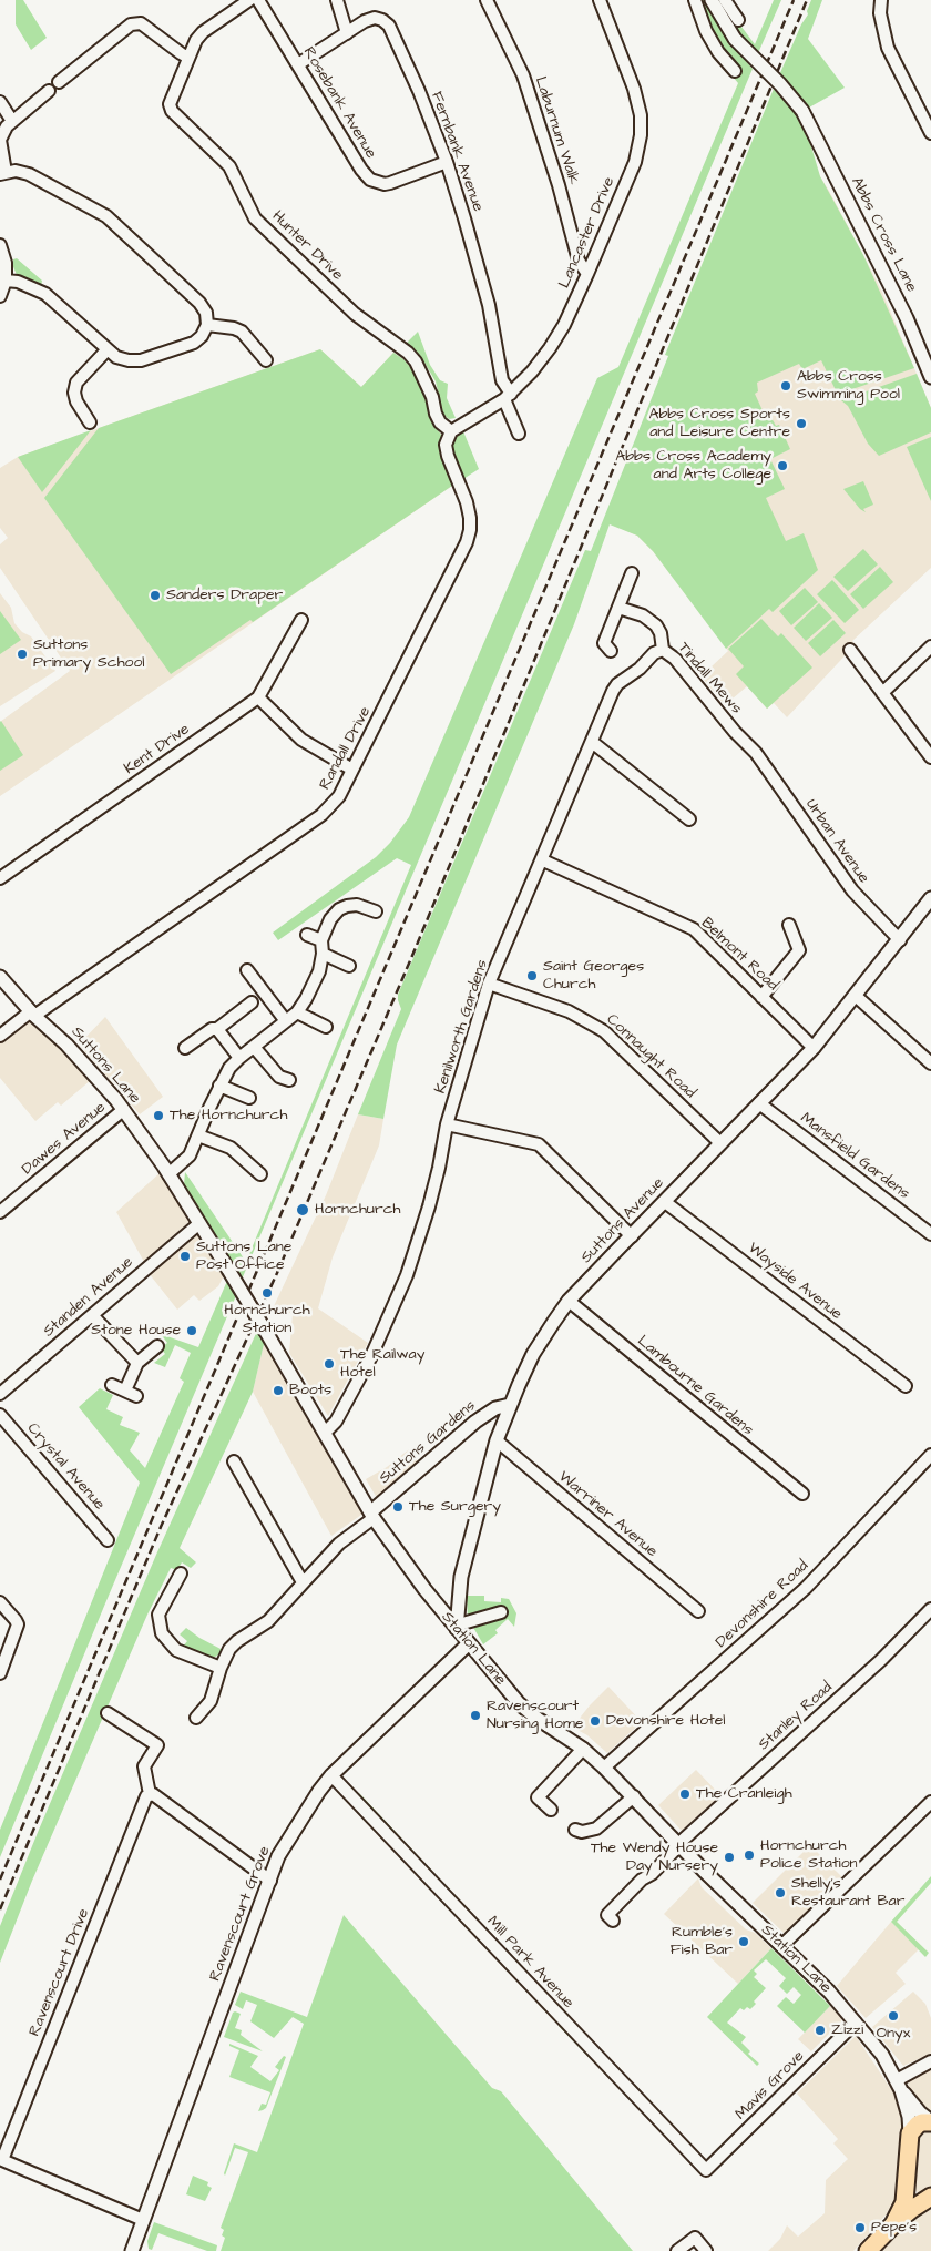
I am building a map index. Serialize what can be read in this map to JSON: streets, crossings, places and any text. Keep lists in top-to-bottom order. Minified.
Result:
{"streets":{"main road":["Station Lane"],"street":["Rosebank Avenue","Laburnum Walk","Fernbank Avenue","Lancaster Drive","Abbs Cross Lane","Hunter Drive","Tindall Mews","Randall Drive","Kent Drive","Urban Avenue","Belmont Road","Kenilworth Gardens","Connaught Road","Suttons Lane","Dawes Avenue","Mansfield Gardens","Suttons Avenue","Wayside Avenue","Standen Avenue","Lambourne Gardens","Suttons Gardens","Crystal Avenue","Warriner Avenue","Devonshire Road","Stanley Road","Ravenscourt Grove","Mill Park Avenue","Ravenscourt Drive","Mavis Grove"]},"crossings":[["Rosebank Avenue","Fernbank Avenue"],["Laburnum Walk","Lancaster Drive"],["Fernbank Avenue","Lancaster Drive"],["Lancaster Drive","Hunter Drive"],["Lancaster Drive","Randall Drive"],["Hunter Drive","Randall Drive"],["Tindall Mews","Urban Avenue"],["Tindall Mews","Kenilworth Gardens"],["Randall Drive","Suttons Lane"],["Urban Avenue","Suttons Avenue"],["Belmont Road","Kenilworth Gardens"],["Belmont Road","Suttons Avenue"],["Kenilworth Gardens","Connaught Road"],["Kenilworth Gardens","Station Lane"],["Connaught Road","Suttons Avenue"],["Suttons Lane","Dawes Avenue"],["Suttons Lane","Standen Avenue"],["Suttons Lane","Station Lane"],["Mansfield Gardens","Suttons Avenue"],["Suttons Avenue","Wayside Avenue"],["Suttons Avenue","Lambourne Gardens"],["Suttons Avenue","Suttons Gardens"],["Suttons Avenue","Warriner Avenue"],["Suttons Avenue","Station Lane"],["Suttons Gardens","Station Lane"],["Devonshire Road","Station Lane"],["Station Lane","Stanley Road"],["Station Lane","Ravenscourt Grove"],["Station Lane","Mavis Grove"],["Ravenscourt Grove","Mill Park Avenue"],["Ravenscourt Grove","Ravenscourt Drive"],["Mill Park Avenue","Mavis Grove"]],"places":["Abbs Cross Swimming Pool","Abbs Cross Sports and Leisure Centre","Abbs Cross Academy and Arts College","Sanders Draper","Suttons Primary School","Saint Georges Church","The Hornchurch","Hornchurch","Suttons Lane Post Office","Hornchurch Station","Stone House","The Railway Hotel","Boots","The Surgery","Ravenscourt Nursing Home","Devonshire Hotel","The Cranleigh","Hornchurch Police Station","The Wendy House Day Nursery","Shelly's Restaurant Bar","Rumble's Fish Bar","Onyx","Zizzi","Pepe's"]}
